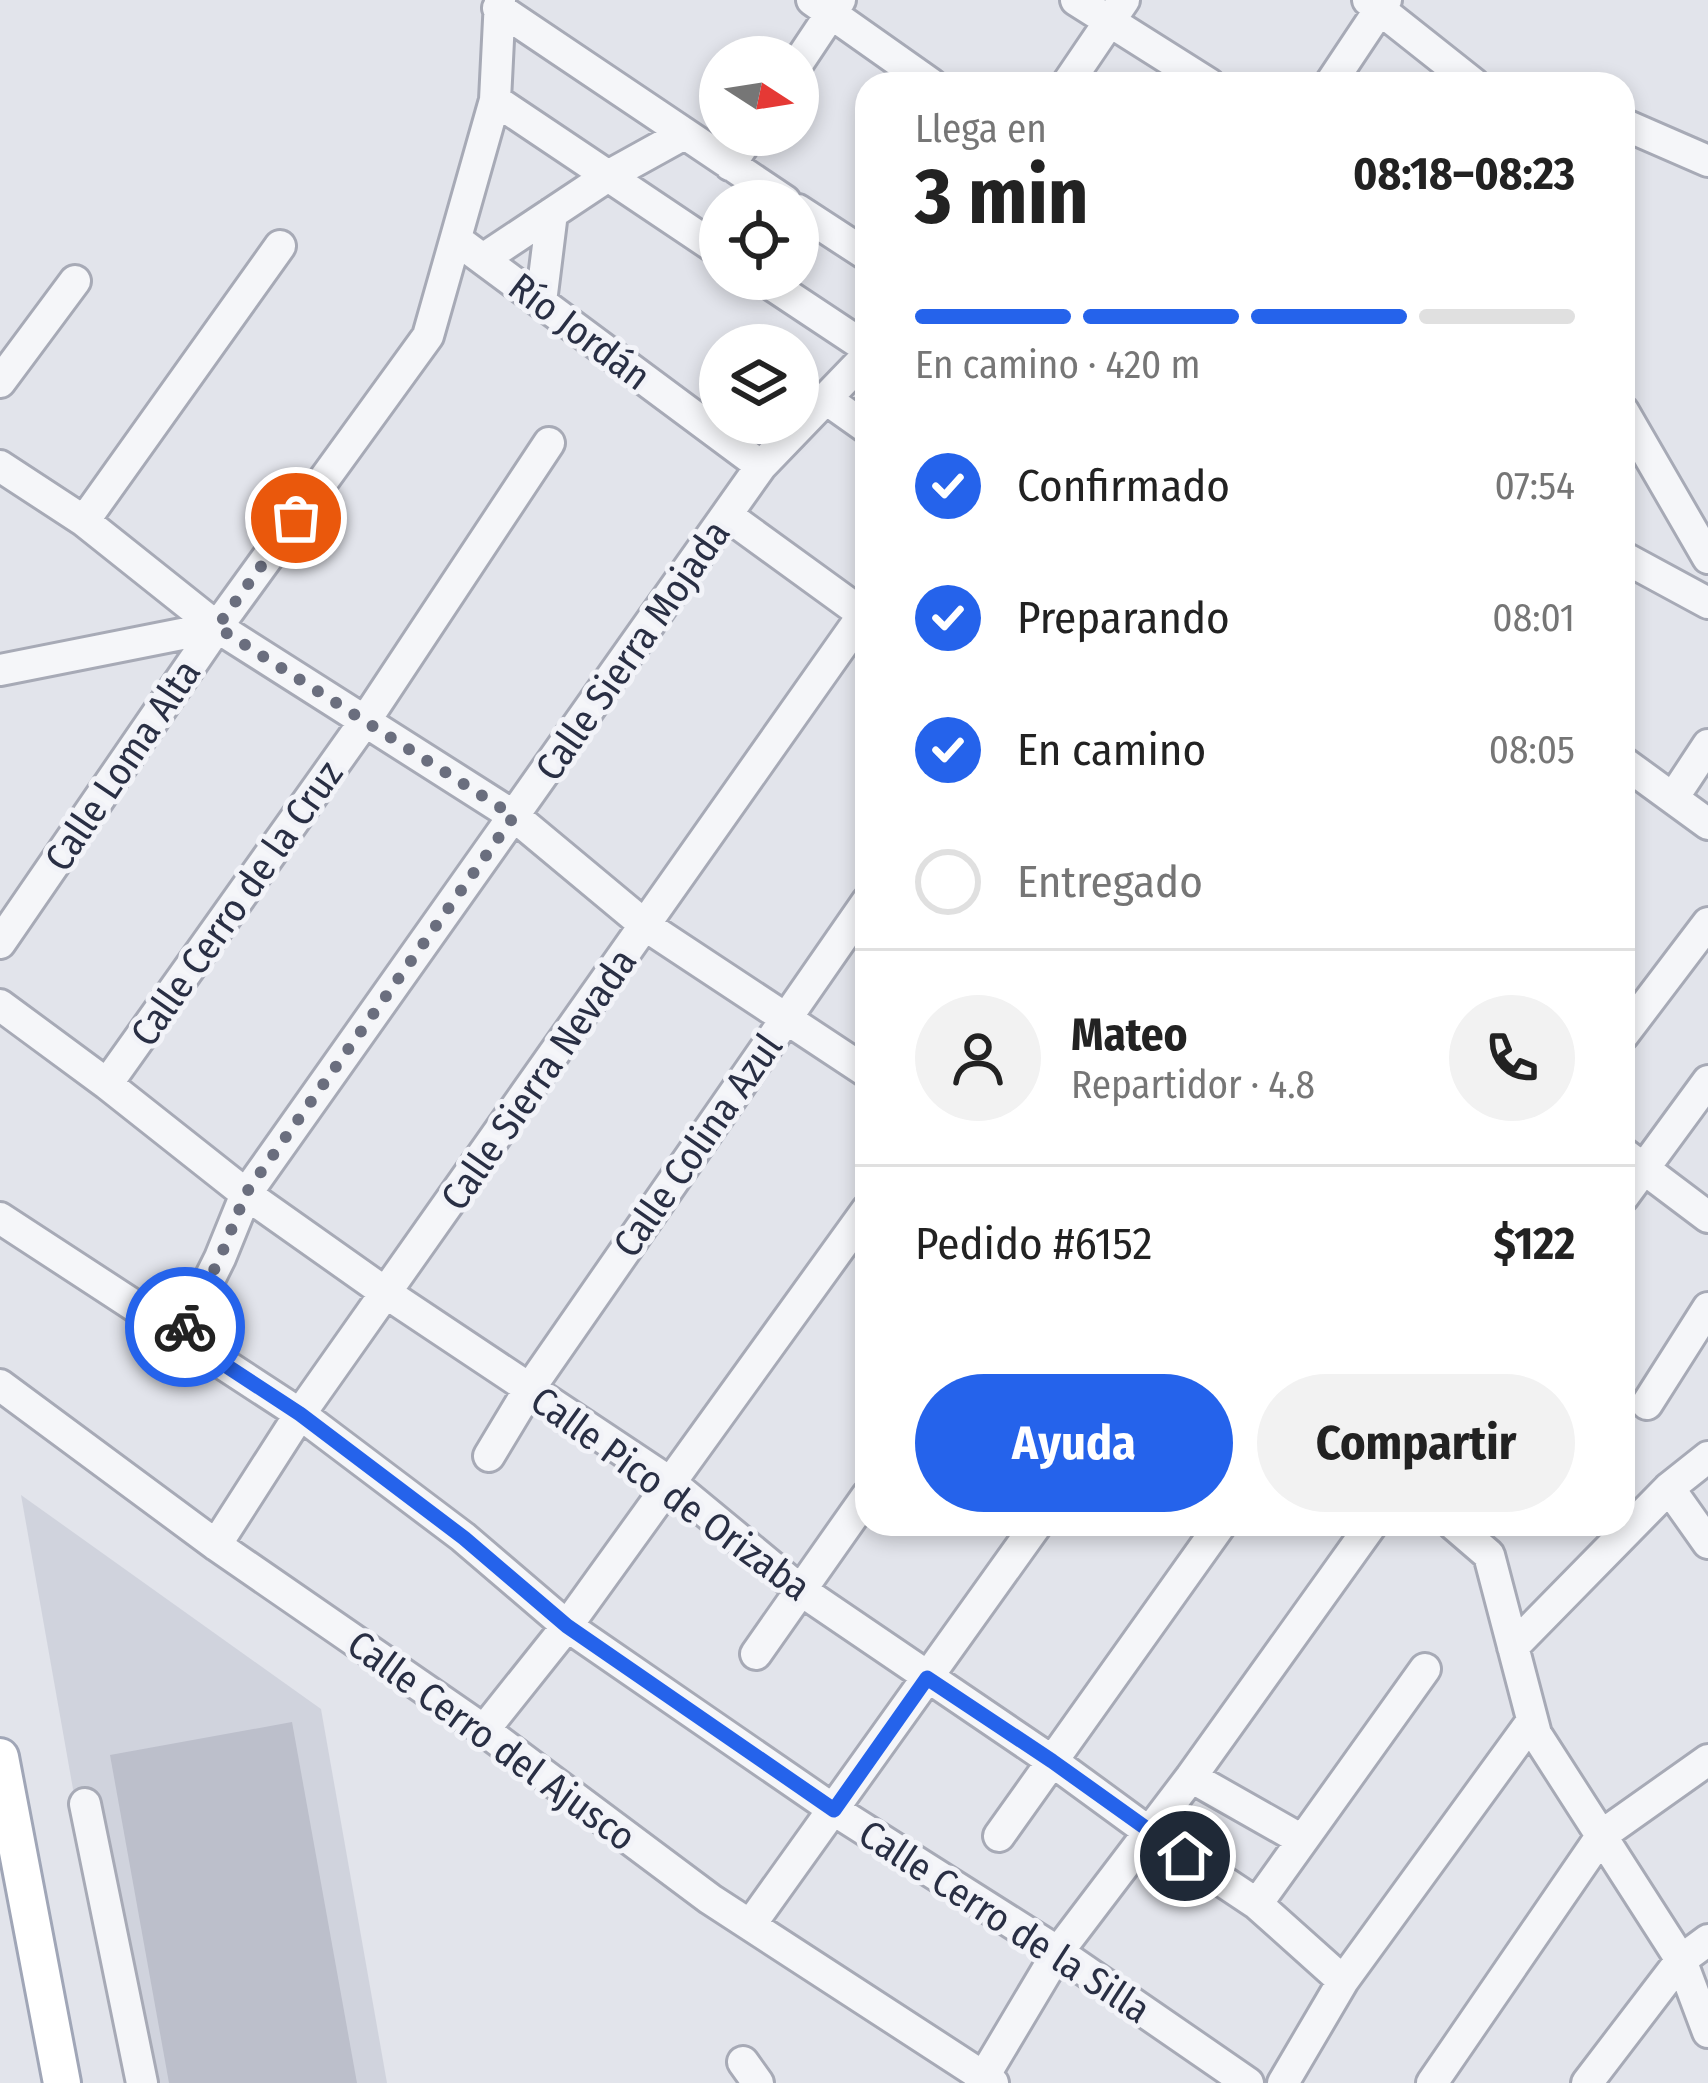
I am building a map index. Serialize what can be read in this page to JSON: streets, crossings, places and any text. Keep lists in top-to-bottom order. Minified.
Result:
{"streets":{"street":["Río Jordán","Calle Sierra Mojada","Calle Loma Alta","Calle Cerro de la Cruz","Calle Sierra Nevada","Calle Colina Azul","Calle Pico de Orizaba","Calle Cerro del Ajusco","Calle Cerro de la Silla"]},"crossings":[["Río Jordán","Calle Sierra Mojada"],["Río Jordán","Calle Loma Alta"],["Calle Sierra Mojada","Calle Pico de Orizaba"],["Calle Sierra Mojada","Calle Cerro de la Silla"],["Calle Cerro de la Cruz","Calle Pico de Orizaba"],["Calle Sierra Nevada","Calle Pico de Orizaba"],["Calle Sierra Nevada","Calle Cerro del Ajusco"],["Calle Sierra Nevada","Calle Cerro de la Silla"],["Calle Colina Azul","Calle Pico de Orizaba"]],"north":"right","page":{"heading":["3 min","Llega en","08:18–08:23"],"panel":["Mateo","Repartidor · 4.8","Pedido #6152","$122"],"bar":"En camino · 420 m","list":[["Confirmado","07:54"],["Preparando","08:01"],["En camino","08:05"],"Entregado"],"buttons":["Ayuda","Compartir"]}}
